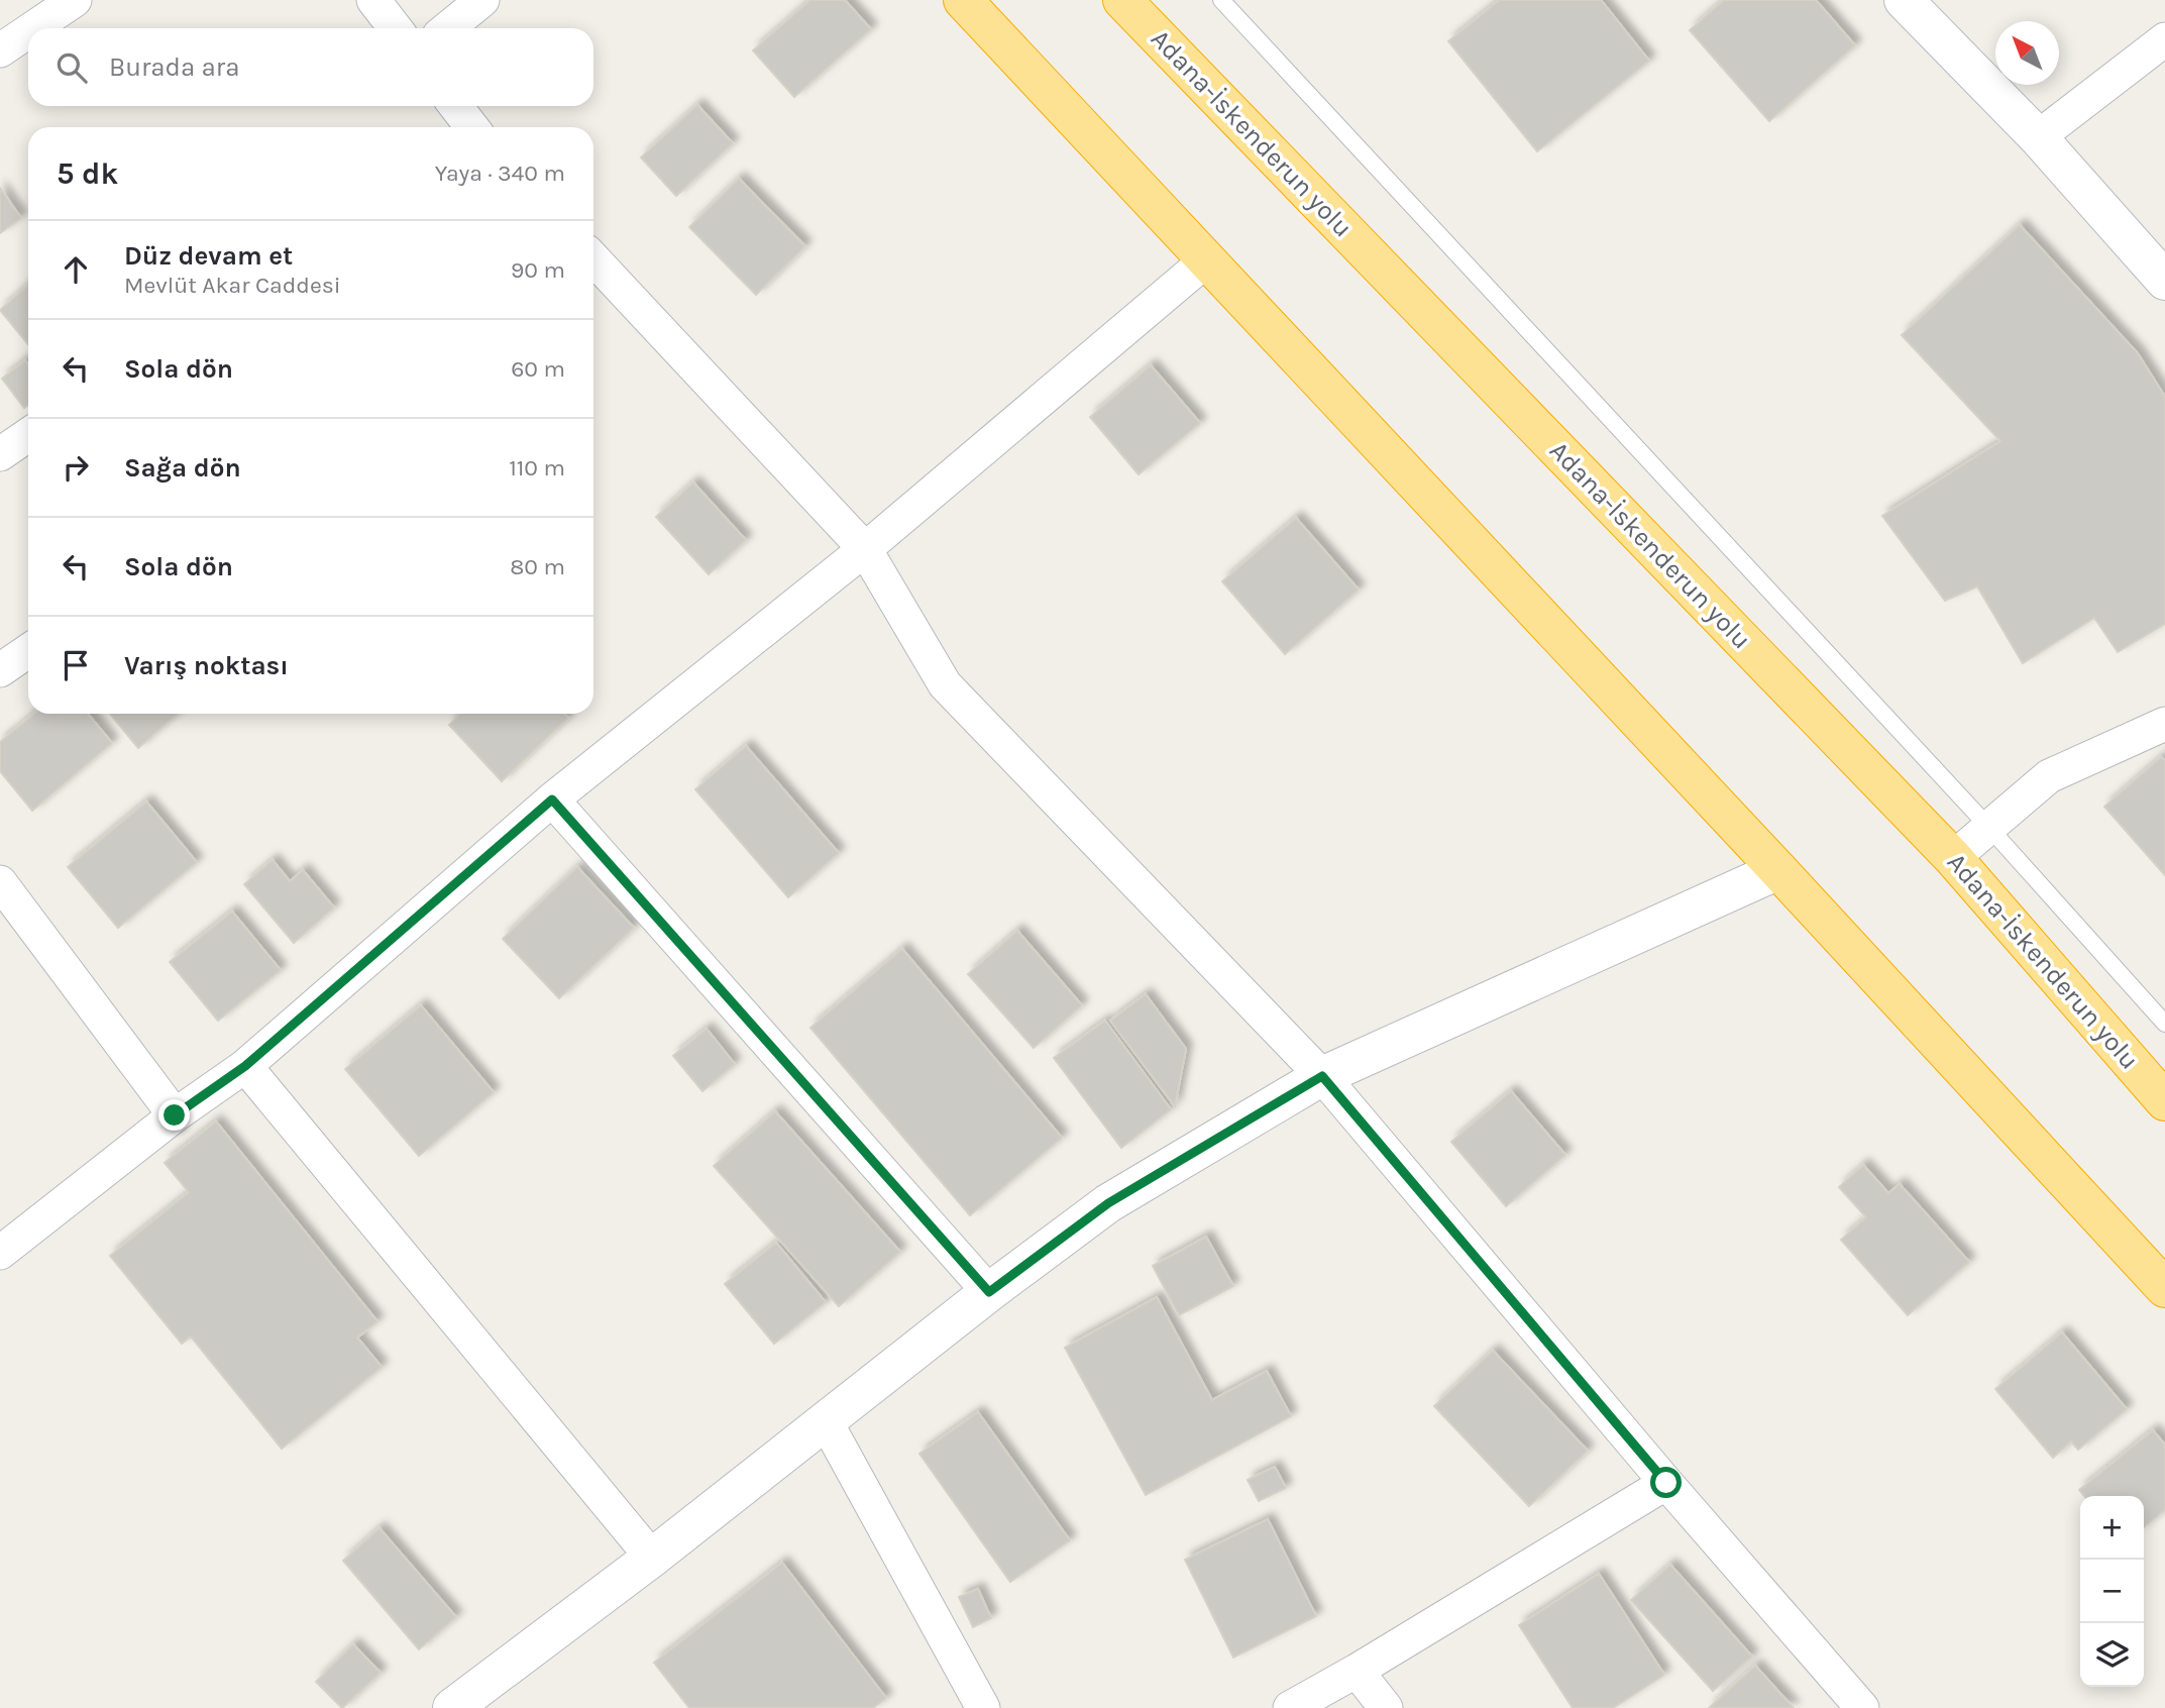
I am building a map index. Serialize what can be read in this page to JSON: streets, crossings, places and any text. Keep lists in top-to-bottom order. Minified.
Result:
{"streets":{"highway":["Adana-İskenderun yolu"]},"north":"top left","page":{"search":"Burada ara","heading":["5 dk","Yaya · 340 m"],"list":[["Düz devam et","Mevlüt Akar Caddesi","90 m"],["Sola dön","60 m"],["Sağa dön","110 m"],["Sola dön","80 m"],"Varış noktası"],"map_buttons":["+","−"]}}
